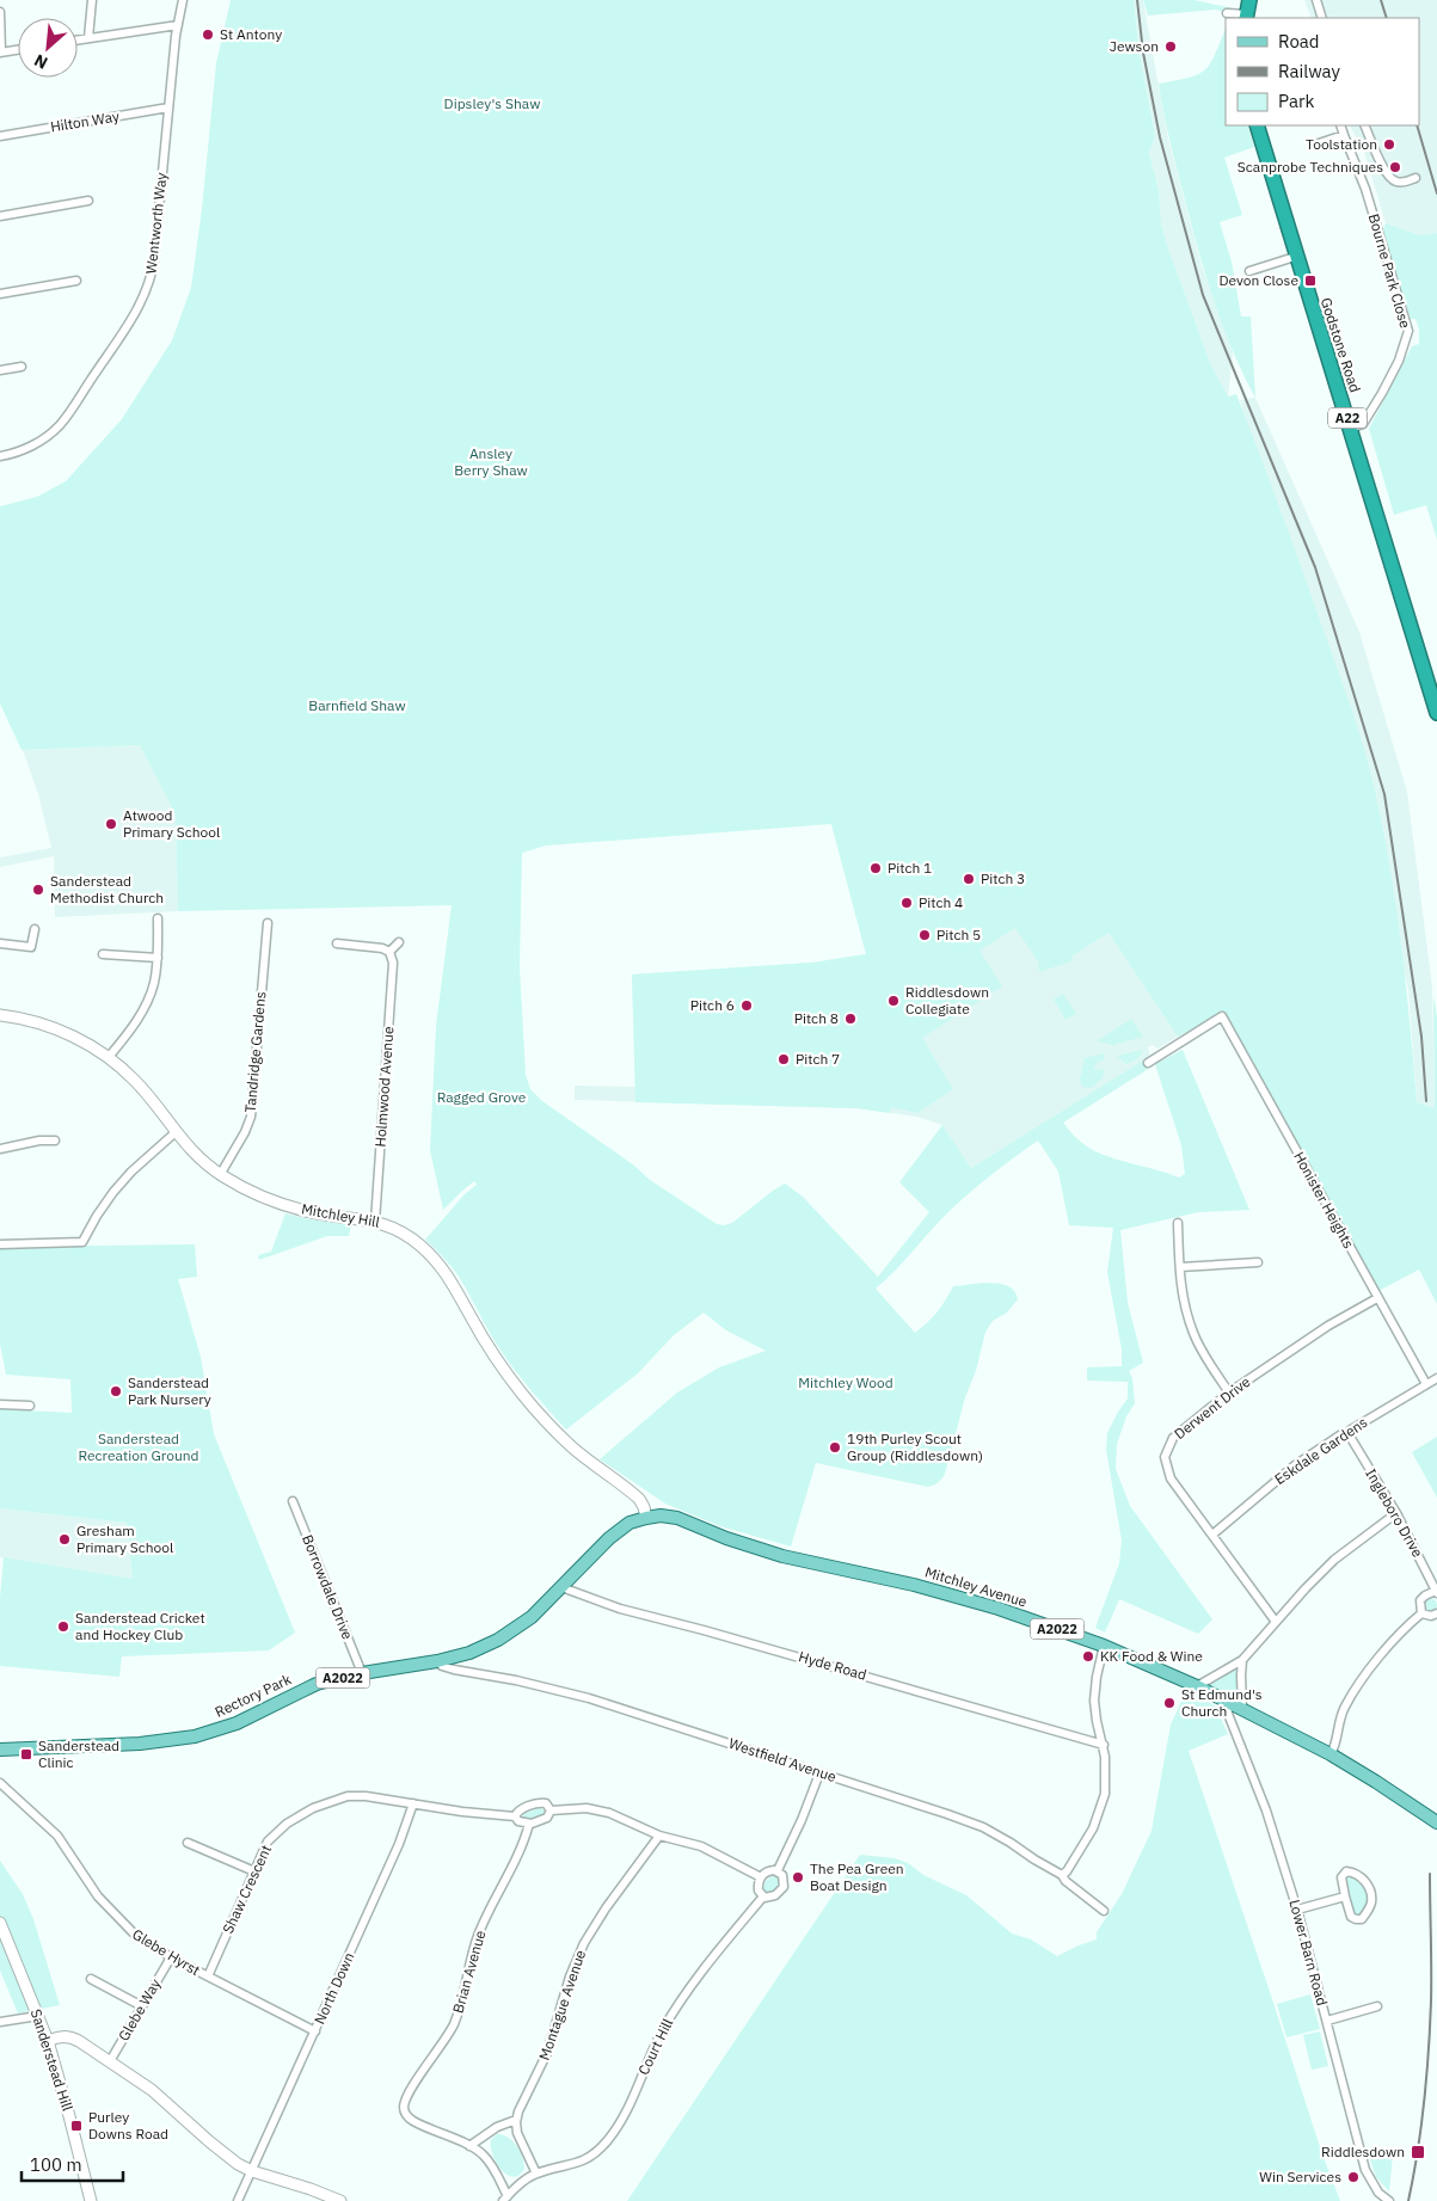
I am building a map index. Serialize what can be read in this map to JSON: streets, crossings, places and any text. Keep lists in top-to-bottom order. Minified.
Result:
{"streets":{"highway":["Godstone Road","A22"],"main road":["Mitchley Avenue","A2022","Rectory Park"],"street":["Hilton Way","Wentworth Way","Bourne Park Close","Tandridge Gardens","Holmwood Avenue","Honister Heights","Mitchley Hill","Derwent Drive","Eskdale Gardens","Ingleboro Drive","Borrowdale Drive","Hyde Road","Westfield Avenue","Shaw Crescent","Glebe Hyrst","Lower Barn Road","Brian Avenue","North Down","Montague Avenue","Glebe Way","Court Hill","Sanderstead Hill"]},"crossings":[["Hilton Way","Wentworth Way"],["Bourne Park Close","Godstone Road"],["Tandridge Gardens","Mitchley Hill"],["Holmwood Avenue","Mitchley Hill"],["Honister Heights","Derwent Drive"],["Honister Heights","Eskdale Gardens"],["Mitchley Hill","Mitchley Avenue"],["Mitchley Hill","Rectory Park"],["Derwent Drive","Eskdale Gardens"],["Eskdale Gardens","Ingleboro Drive"],["Borrowdale Drive","Rectory Park"],["Mitchley Avenue","Rectory Park"],["Mitchley Avenue","Lower Barn Road"],["Hyde Road","Rectory Park"],["Rectory Park","Westfield Avenue"],["Westfield Avenue","Court Hill"],["Shaw Crescent","Glebe Hyrst"],["Shaw Crescent","North Down"],["Glebe Hyrst","North Down"],["Glebe Hyrst","Glebe Way"],["Brian Avenue","Court Hill"]],"parks":["Dipsley's Shaw","Ansley Berry Shaw","Barnfield Shaw","Ragged Grove","Mitchley Wood","Sanderstead Recreation Ground"],"places":{"other":["St Antony","Jewson","Toolstation","Scanprobe Techniques","Atwood Primary School","Pitch 1","Pitch 3","Sanderstead Methodist Church","Pitch 4","Pitch 5","Riddlesdown Collegiate","Pitch 6","Pitch 8","Pitch 7","Sanderstead Park Nursery","19th Purley Scout Group (Riddlesdown)","Gresham Primary School","Sanderstead Cricket and Hockey Club","KK Food & Wine","St Edmund's Church","The Pea Green Boat Design","Win Services"],"transit":["Devon Close","Sanderstead Clinic","Purley Downs Road","Riddlesdown"]},"legend":["Road","Railway","Park"],"scale_bar":"100 m","north":"bottom left"}
